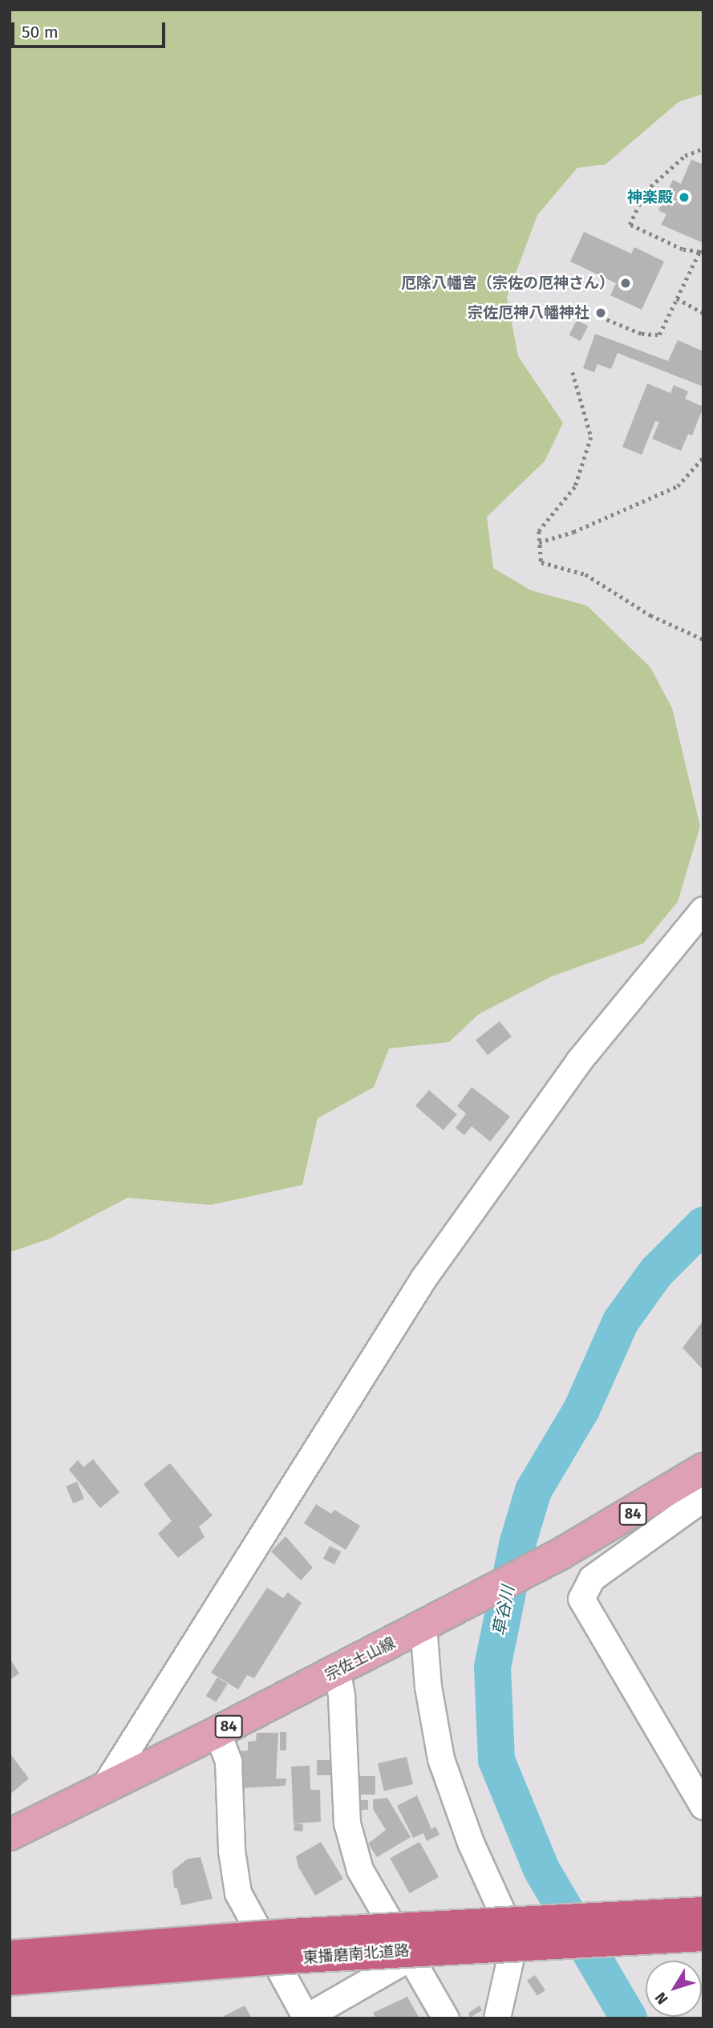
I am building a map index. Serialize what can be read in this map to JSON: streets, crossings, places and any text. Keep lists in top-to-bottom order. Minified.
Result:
{"streets":{"highway":["東播磨南北道路"],"main road":["84","宗佐土山線"]},"water":["草谷川"],"places":["神楽殿","厄除八幡宮（宗佐の厄神さん）","宗佐厄神八幡神社"],"scale_bar":"50 m","north":"bottom left"}
